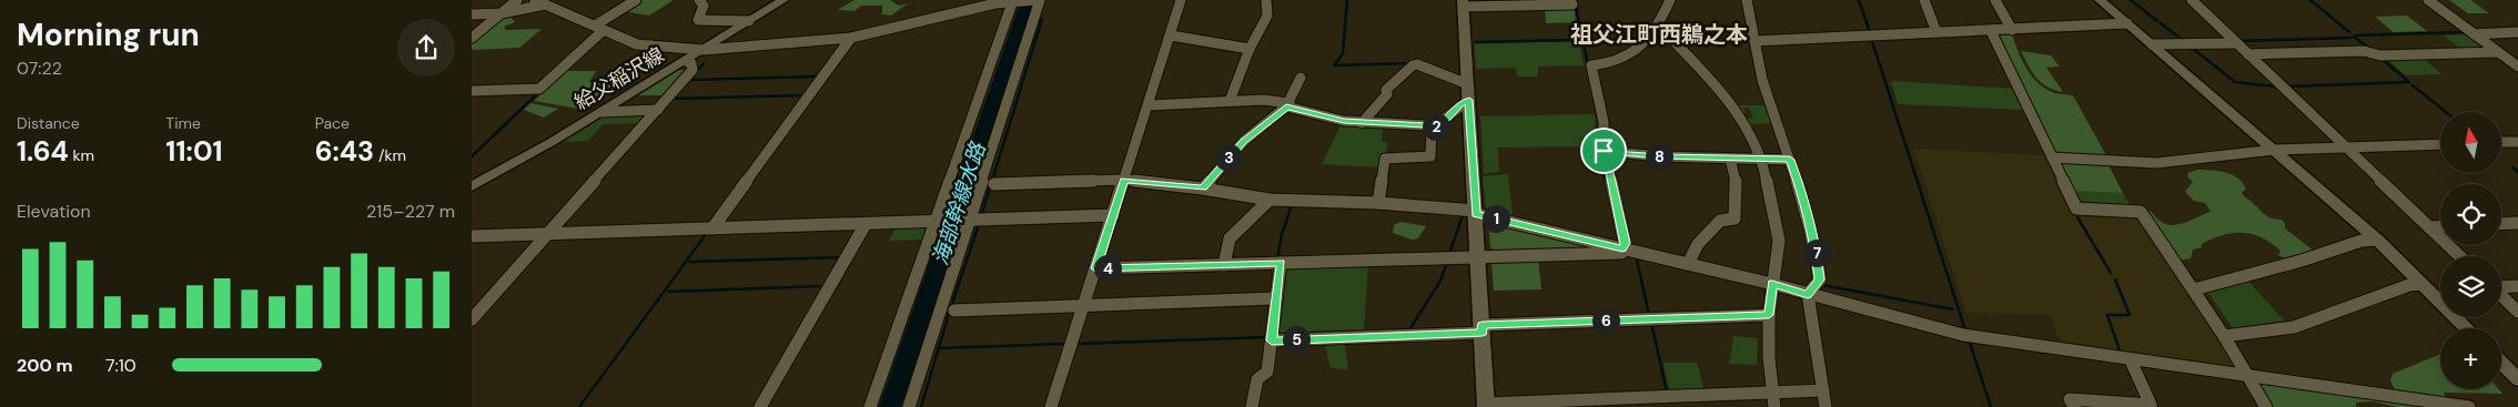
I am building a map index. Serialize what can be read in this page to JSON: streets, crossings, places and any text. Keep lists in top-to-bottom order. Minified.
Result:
{"streets":{"street":["給父稲沢線"]},"districts":["祖父江町西鵜之本"],"water":["海部幹線水路"],"north":"top","page":{"heading":["Morning run","07:22"],"stats":[["Distance","1.64 km"],["Time","11:01"],["Pace","6:43 /km"]],"map_buttons":"+","pins":["2","8","3","1","7","4","6","5"],"chart":["Elevation","215–227 m"],"list":[{"name":"200 m","note":"7:10"}]}}
